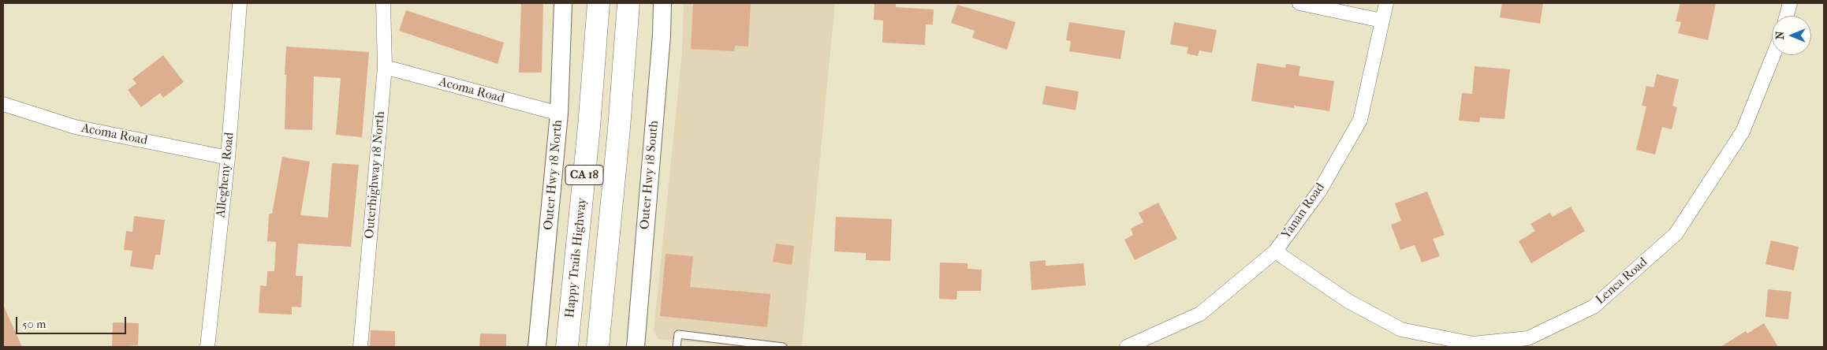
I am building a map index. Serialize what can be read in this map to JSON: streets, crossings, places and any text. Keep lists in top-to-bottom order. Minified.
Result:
{"streets":{"main road":["CA 18","Happy Trails Highway"],"street":["Acoma Road","Allegheny Road","Outerhighway 18 North","Outer Hwy 18 North","Outer Hwy 18 South","Yanan Road","Lenca Road"]},"crossings":[["Acoma Road","Allegheny Road"],["Acoma Road","Outerhighway 18 North"],["Acoma Road","Outer Hwy 18 North"],["Yanan Road","Lenca Road"]],"scale_bar":"50 m","north":"left"}
